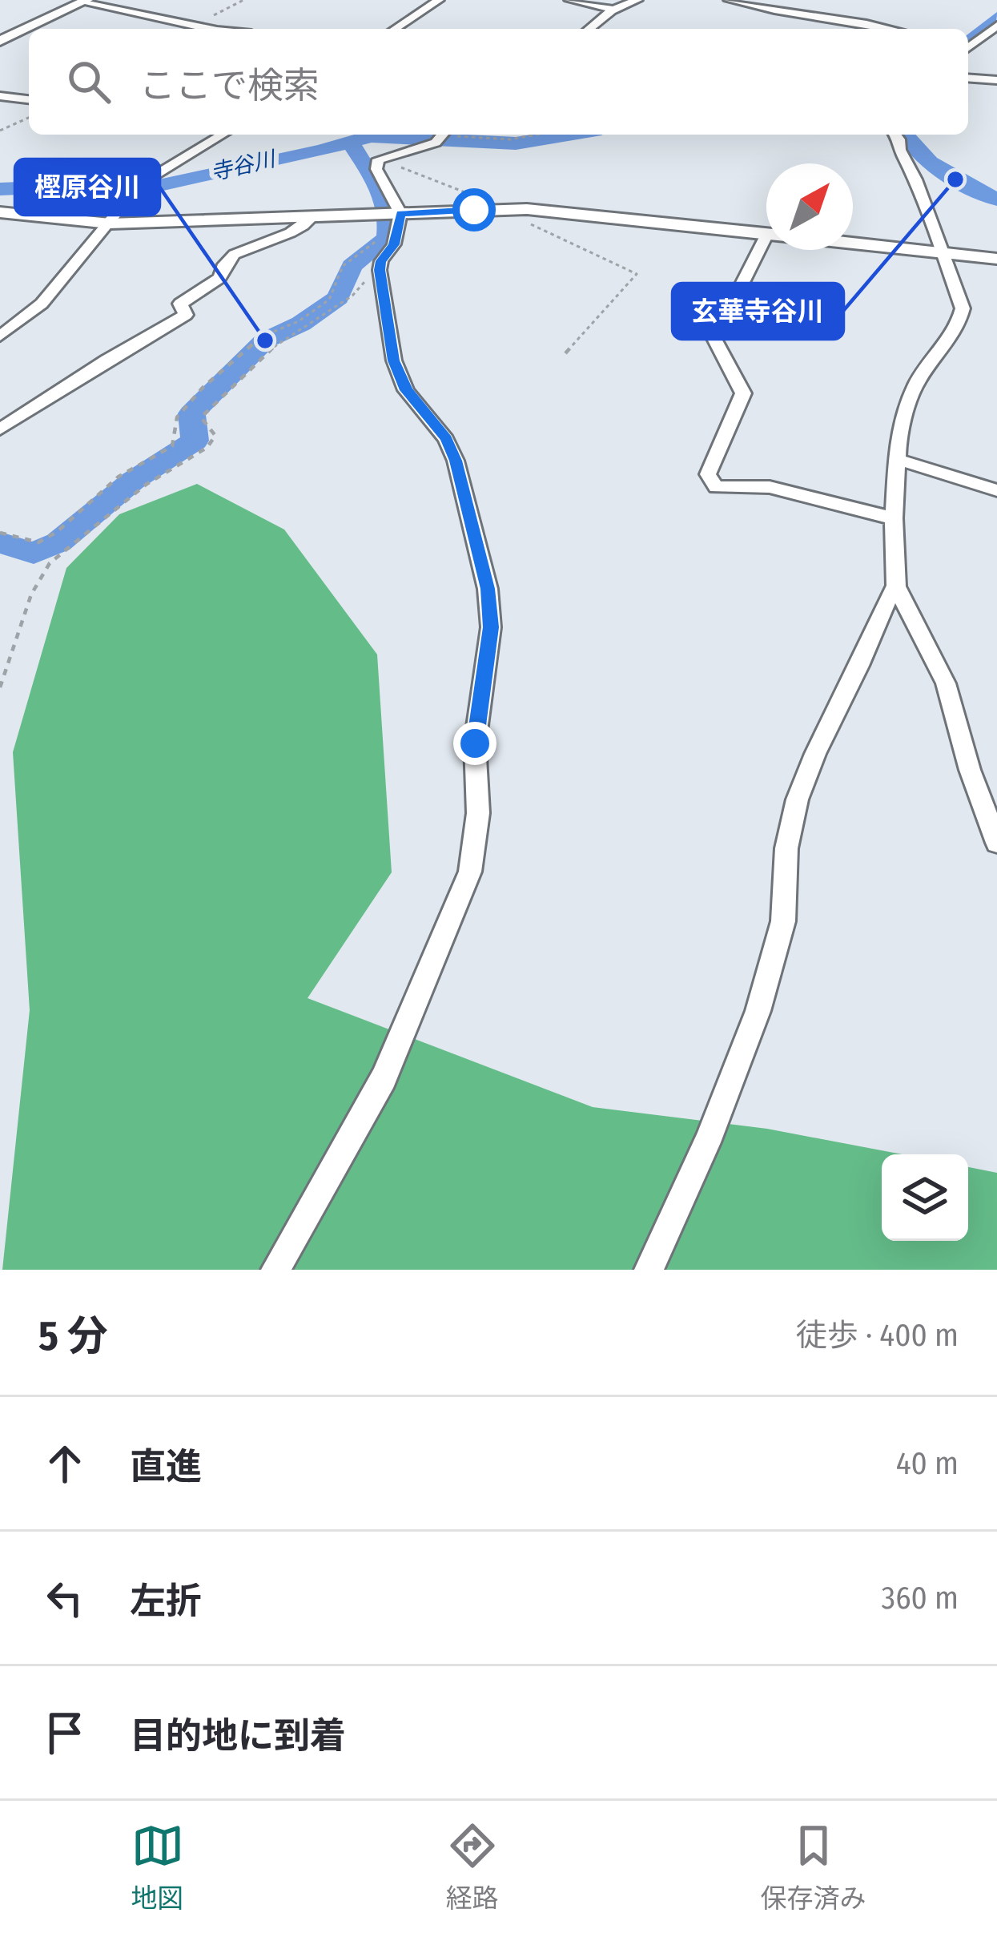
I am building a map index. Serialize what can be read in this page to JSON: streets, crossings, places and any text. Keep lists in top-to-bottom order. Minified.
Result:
{"water":["寺谷川"],"places":["玄華寺谷川","樫原谷川"],"north":"top right","page":{"search":"ここで検索","heading":["5 分","徒歩 · 400 m"],"list":[["直進","40 m"],["左折","360 m"],"目的地に到着"],"nav":["地図","経路","保存済み"]}}
